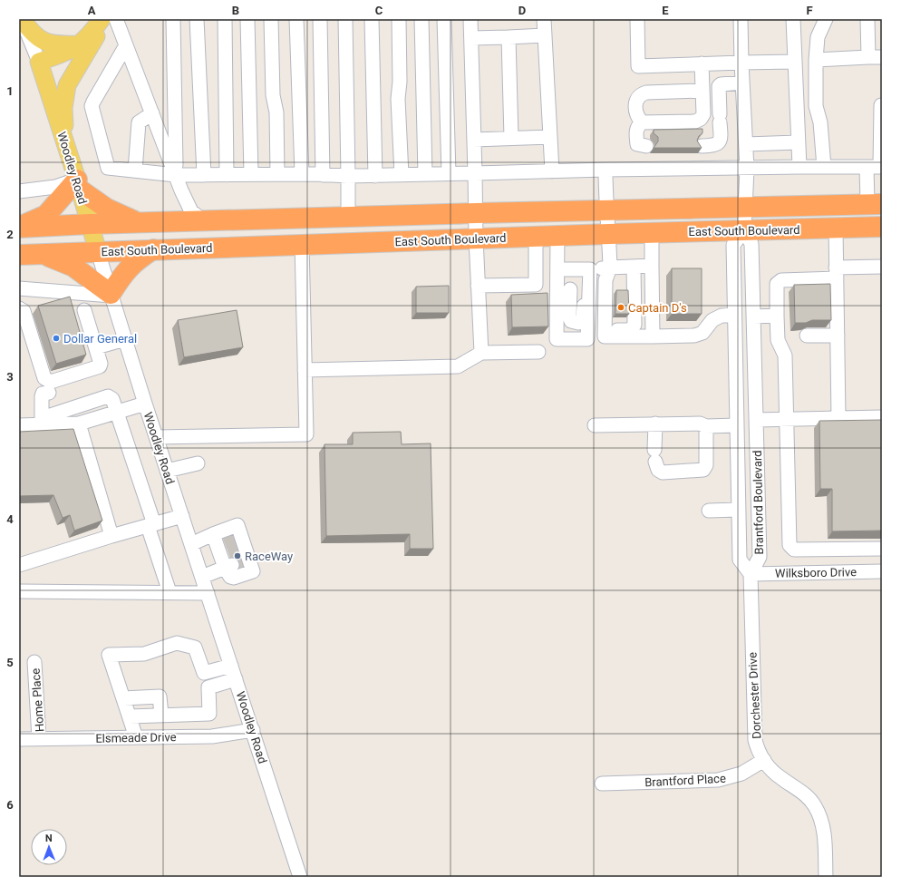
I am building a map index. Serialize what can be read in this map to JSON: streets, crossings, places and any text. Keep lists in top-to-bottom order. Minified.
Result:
{"streets":{"highway":["East South Boulevard"],"main road":["Woodley Road"],"street":["Brantford Boulevard","Wilksboro Drive","Dorchester Drive","Home Place","Elsmeade Drive","Brantford Place"]},"crossings":[["Woodley Road","East South Boulevard"],["Woodley Road","Elsmeade Drive"],["East South Boulevard","Brantford Boulevard"],["Brantford Boulevard","Wilksboro Drive"],["Brantford Boulevard","Dorchester Drive"],["Wilksboro Drive","Dorchester Drive"],["Dorchester Drive","Brantford Place"],["Home Place","Elsmeade Drive"]],"places":["Captain D's","Dollar General","RaceWay"],"north":"top","grid":{"columns":["A","B","C","D","E","F"],"rows":["1","2","3","4","5","6"]}}
